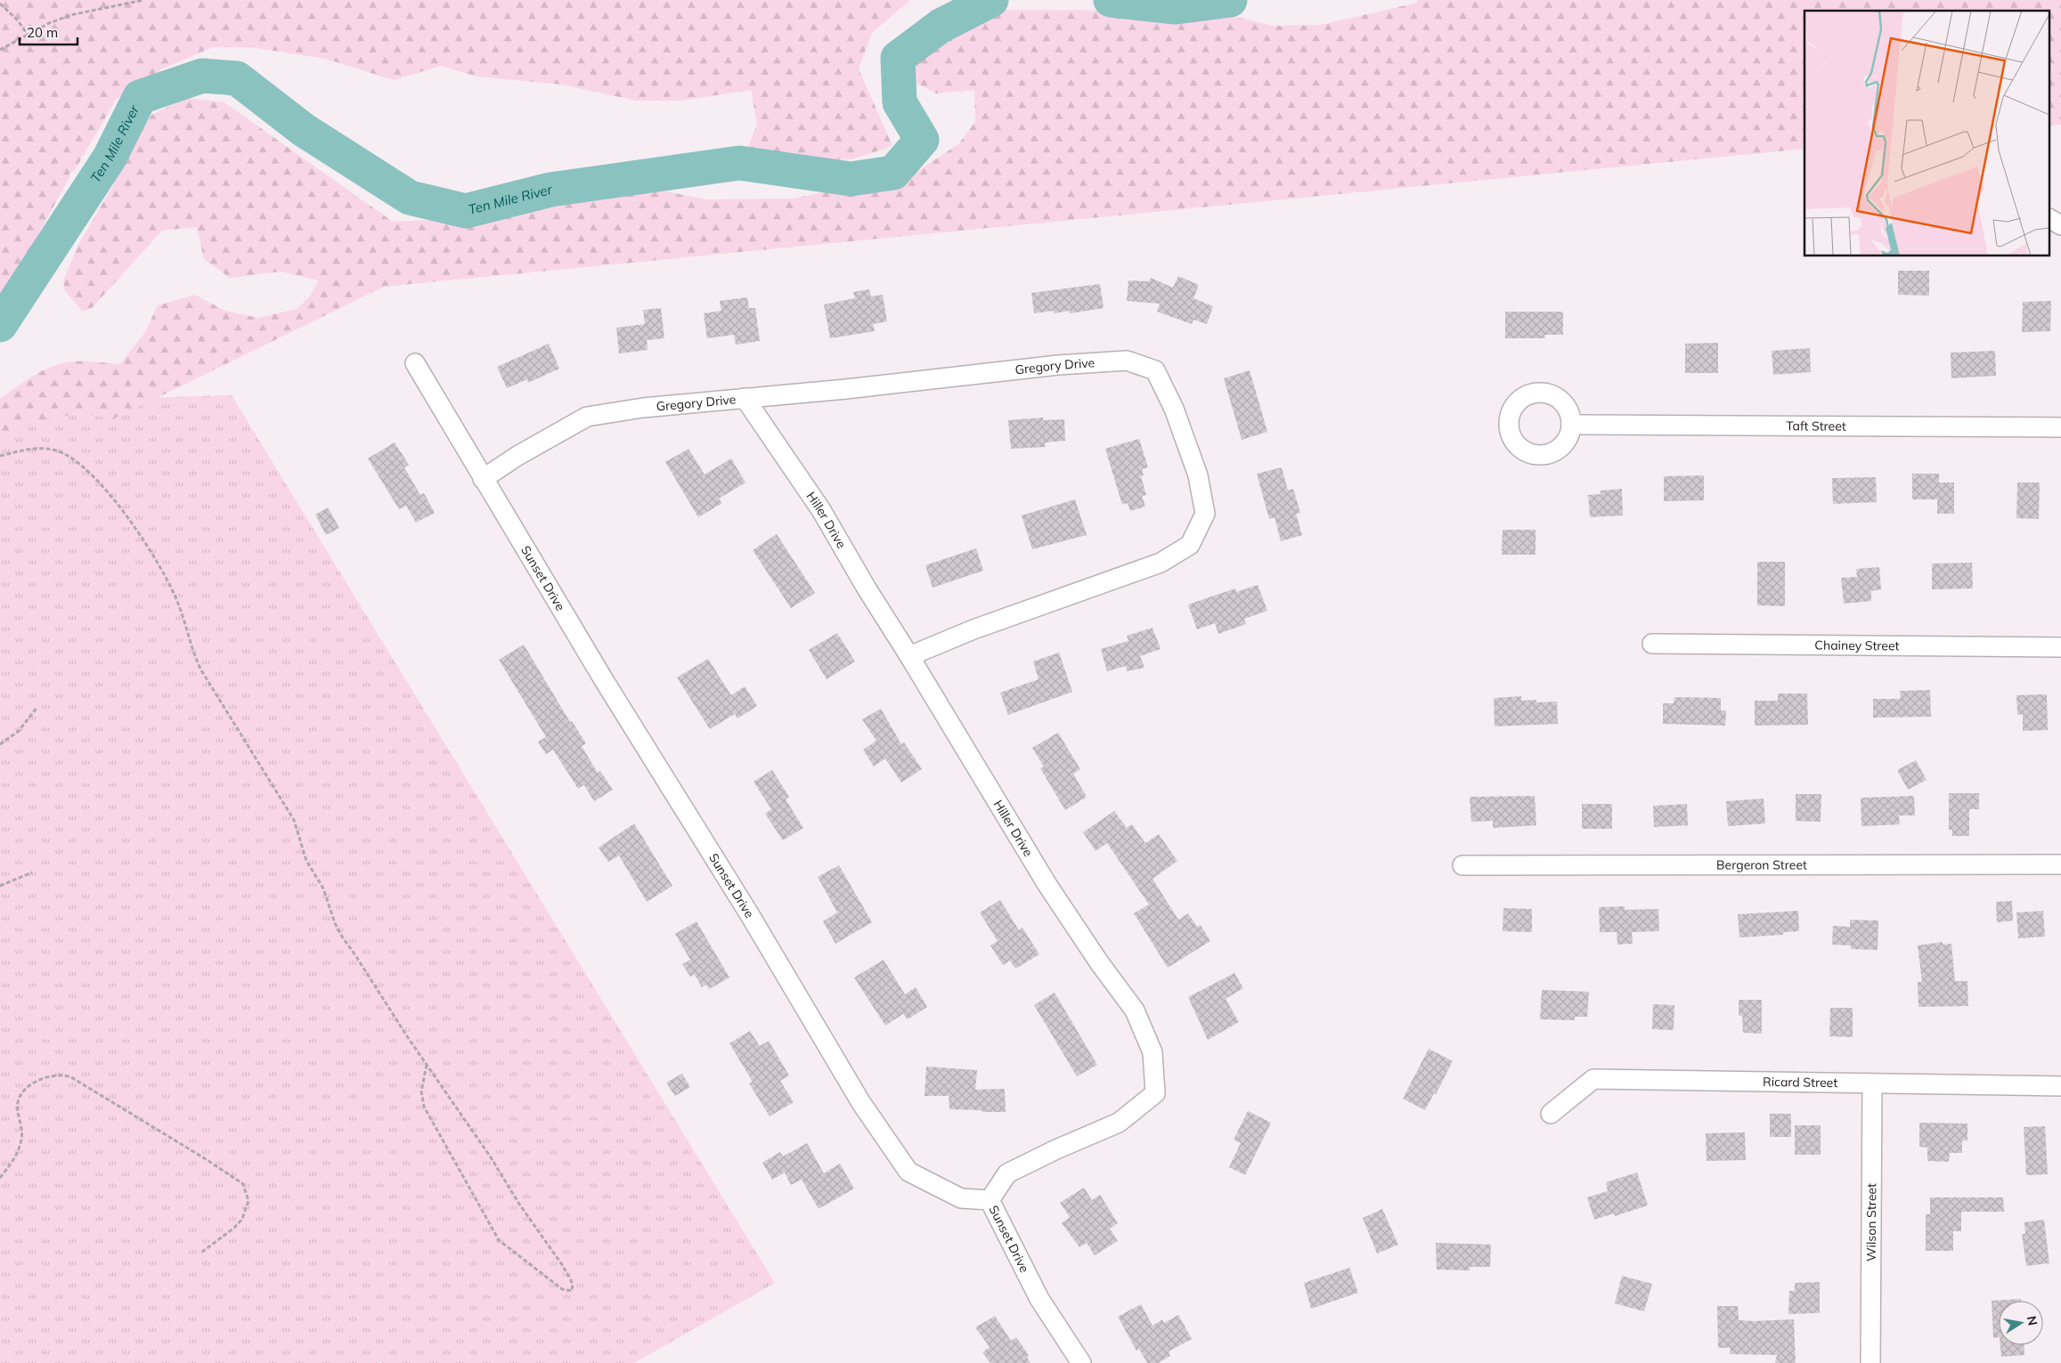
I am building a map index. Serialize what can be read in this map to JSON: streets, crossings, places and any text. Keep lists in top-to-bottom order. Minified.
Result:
{"streets":{"street":["Gregory Drive","Taft Street","Hiller Drive","Sunset Drive","Chainey Street","Bergeron Street","Ricard Street","Wilson Street"]},"crossings":[["Gregory Drive","Hiller Drive"],["Gregory Drive","Sunset Drive"],["Hiller Drive","Sunset Drive"],["Ricard Street","Wilson Street"]],"water":["Ten Mile River"],"scale_bar":"20 m","north":"right"}
